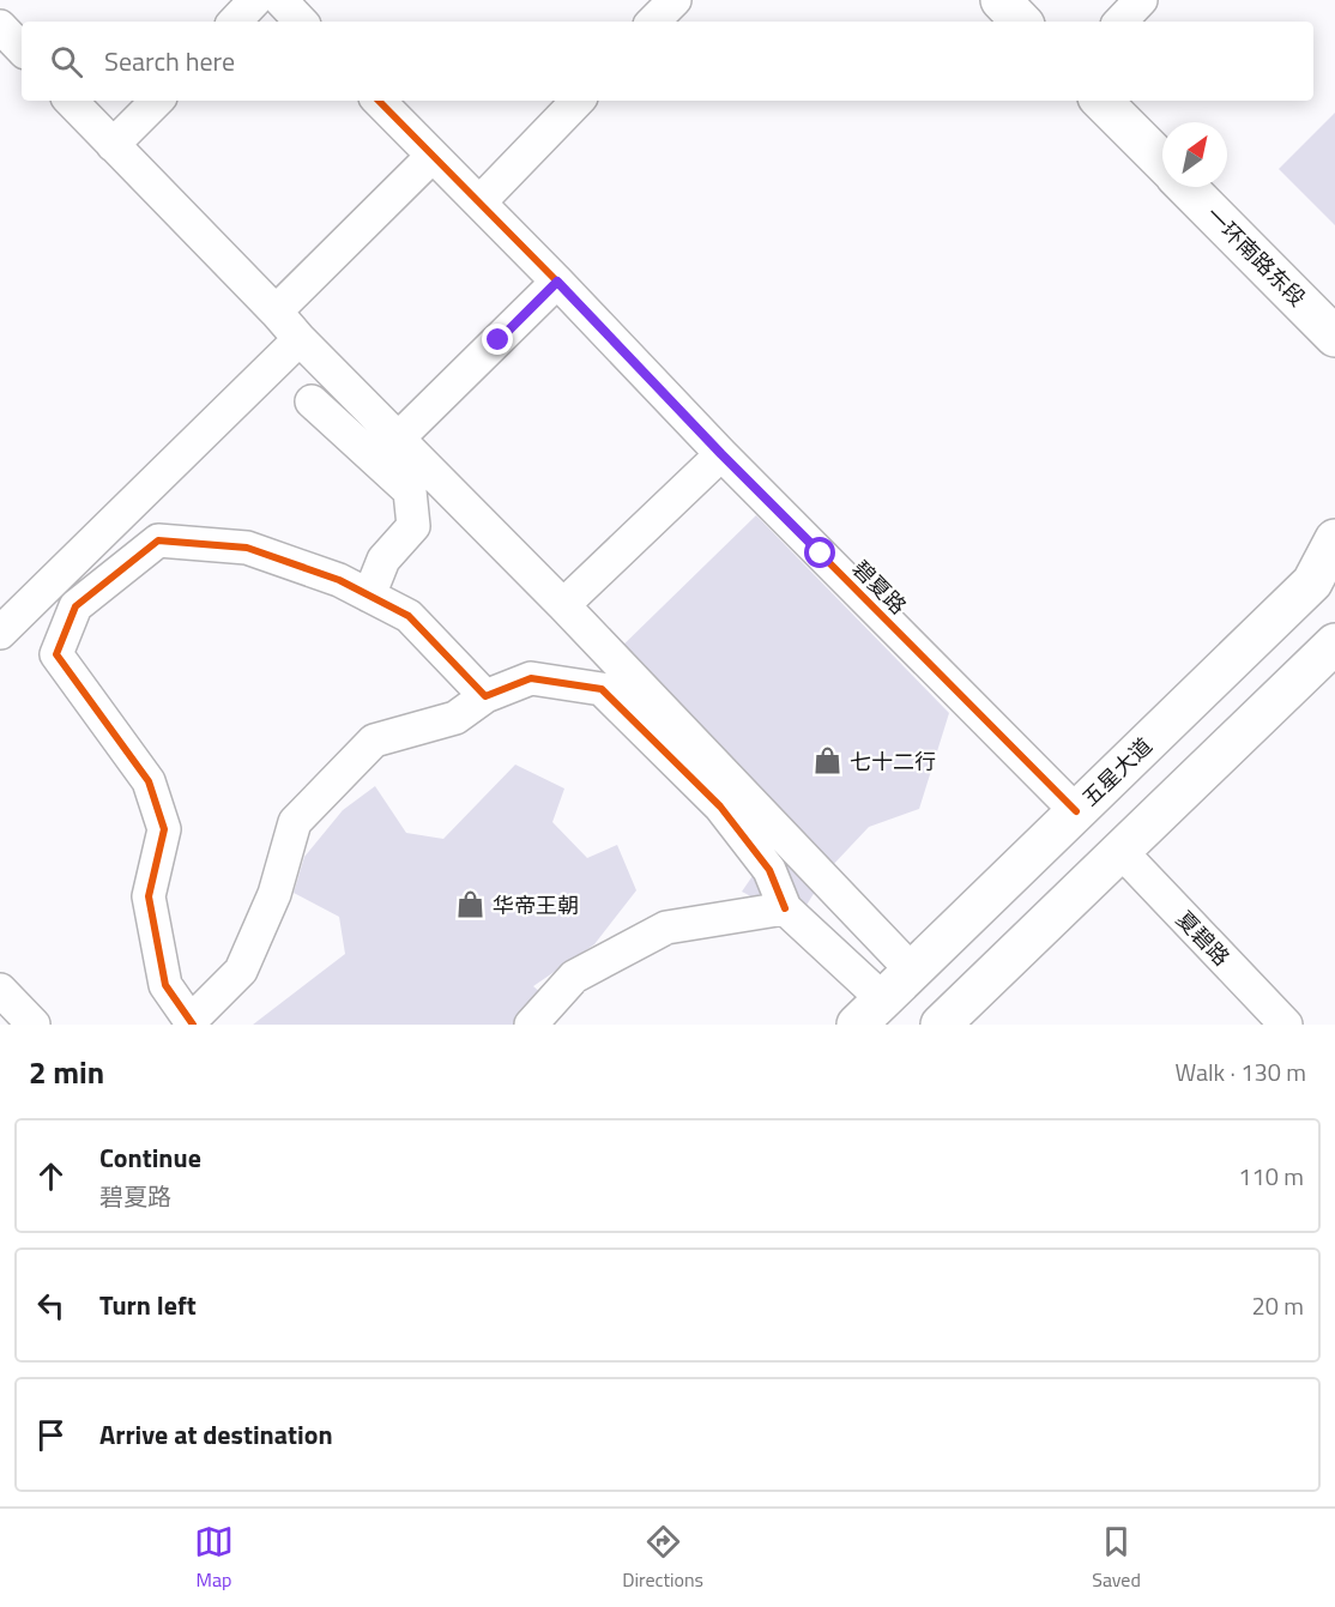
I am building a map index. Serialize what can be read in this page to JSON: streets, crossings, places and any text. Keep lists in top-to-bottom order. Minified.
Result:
{"streets":{"highway":["一环南路东段","五星大道"],"street":["碧夏路","夏碧路"]},"crossings":[["碧夏路","五星大道"]],"places":{"shop":["七十二行","华帝王朝"]},"north":"top right","page":{"search":"Search here","heading":["2 min","Walk · 130 m"],"list":[["Continue","碧夏路","110 m"],["Turn left","20 m"],"Arrive at destination"],"nav":["Map","Directions","Saved"]}}
